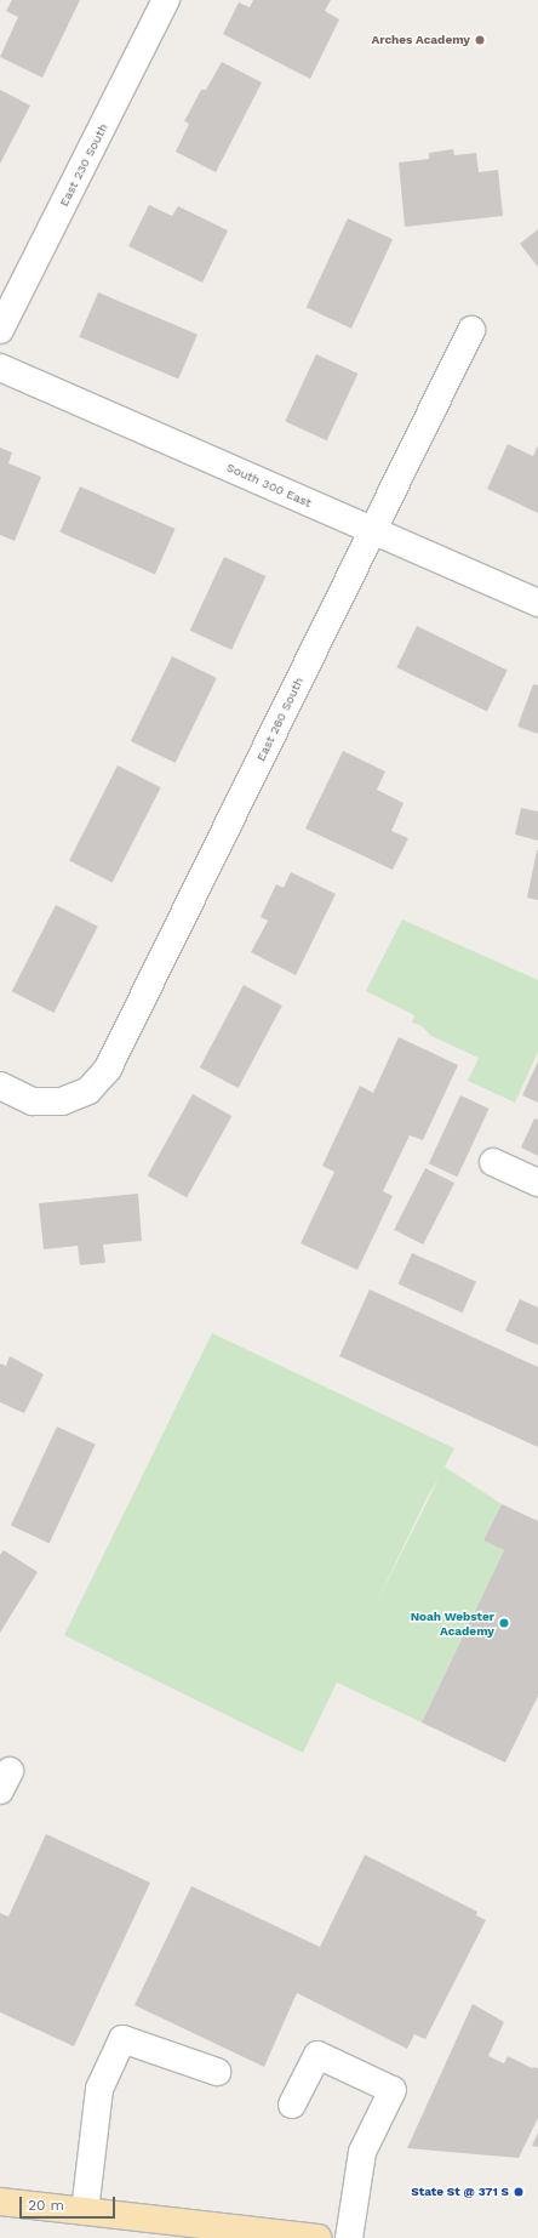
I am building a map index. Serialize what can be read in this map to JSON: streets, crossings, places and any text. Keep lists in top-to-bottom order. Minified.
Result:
{"streets":{"street":["East 230 South","South 300 East","East 260 South"]},"crossings":[["South 300 East","East 260 South"]],"places":["Arches Academy","Noah Webster Academy","State St @ 371 S"],"scale_bar":"20 m"}
